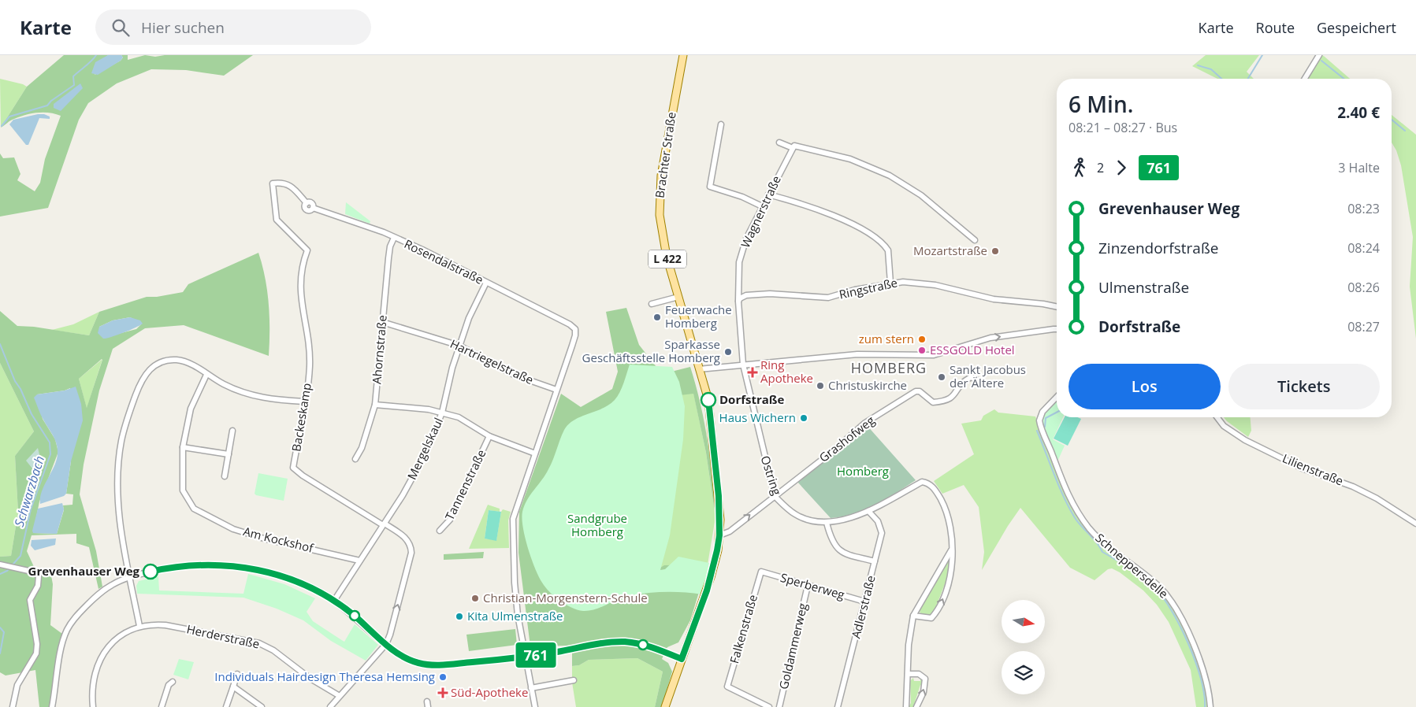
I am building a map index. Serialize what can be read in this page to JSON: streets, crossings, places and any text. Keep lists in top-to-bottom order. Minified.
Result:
{"streets":{"main road":["Brachter Straße","L 422"],"street":["Wagnerstraße","Rosendalstraße","Ringstraße","Ahornstraße","Hartriegelstraße","Backeskamp","Grashofweg","Mergelskaul","Lilienstraße","Ostring","Tannenstraße","Am Kockshof","Schneppersdelle","Sperberweg","Adlerstraße","Falkenstraße","Herderstraße","Goldammerweg"]},"crossings":[["Brachter Straße","L 422"],["Wagnerstraße","Ringstraße"],["L 422","Grashofweg"],["Rosendalstraße","Ahornstraße"],["Rosendalstraße","Hartriegelstraße"],["Rosendalstraße","Backeskamp"],["Rosendalstraße","Mergelskaul"],["Ahornstraße","Hartriegelstraße"],["Hartriegelstraße","Mergelskaul"],["Backeskamp","Mergelskaul"],["Grashofweg","Ostring"],["Mergelskaul","Am Kockshof"],["Ostring","Adlerstraße"],["Sperberweg","Adlerstraße"],["Sperberweg","Falkenstraße"],["Sperberweg","Goldammerweg"]],"districts":["HOMBERG"],"water":["Schwarzbach"],"parks":["Homberg","Sandgrube Homberg"],"places":{"other":["Mozartstraße","Feuerwache Homberg","zum stern","ESSGOLD Hotel","Sparkasse Geschäftsstelle Homberg","Sankt Jacobus der Ältere","Christuskirche","Dorfstraße","Haus Wichern","Grevenhauser Weg","Christian-Morgenstern-Schule","Kita Ulmenstraße","Individuals Hairdesign Theresa Hemsing"],"health":["Ring Apotheke","Süd-Apotheke"]},"lines":["bus line 761"],"north":"right","page":{"header":"Karte","search":"Hier suchen","nav":["Karte","Route","Gespeichert"],"on_map":"761","heading":["6 Min.","08:21 – 08:27 · Bus","2.40 €"],"legs":["2","761","3 Halte"],"list":[{"name":"Grevenhauser Weg","value":"08:23"},{"name":"Zinzendorfstraße","value":"08:24"},{"name":"Ulmenstraße","value":"08:26"},{"name":"Dorfstraße","value":"08:27"}],"buttons":["Los","Tickets"]}}
